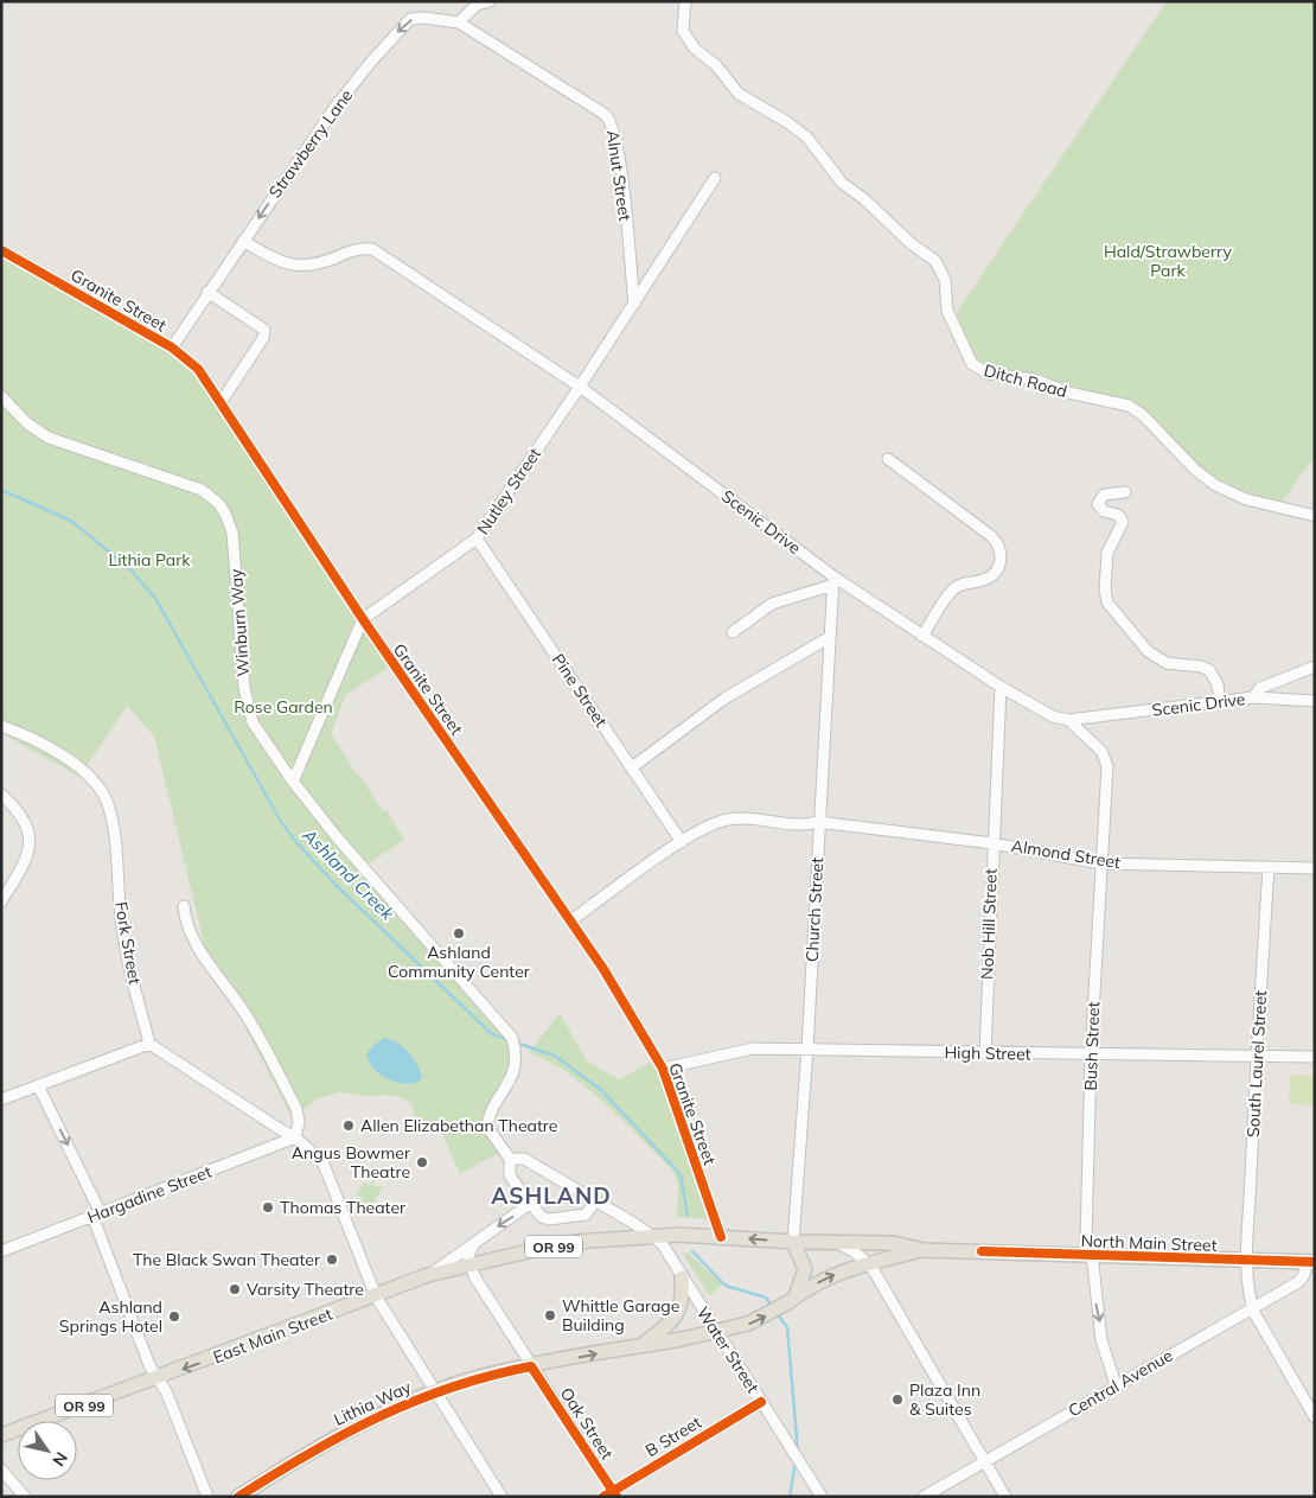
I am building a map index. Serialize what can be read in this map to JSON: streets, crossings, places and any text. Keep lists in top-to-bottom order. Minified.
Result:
{"streets":{"main road":["North Main Street","OR 99","East Main Street","Lithia Way"],"street":["Strawberry Lane","Alnut Street","Granite Street","Ditch Road","Nutley Street","Scenic Drive","Winburn Way","Pine Street","Almond Street","Church Street","Nob Hill Street","Fork Street","Bush Street","High Street","South Laurel Street","Hargadine Street","Water Street","Central Avenue","Oak Street","B Street"]},"crossings":[["Strawberry Lane","Alnut Street"],["Strawberry Lane","Granite Street"],["Strawberry Lane","Scenic Drive"],["Alnut Street","Nutley Street"],["Granite Street","Nutley Street"],["Granite Street","Almond Street"],["Granite Street","High Street"],["Granite Street","North Main Street"],["Nutley Street","Scenic Drive"],["Nutley Street","Pine Street"],["Scenic Drive","Church Street"],["Scenic Drive","Nob Hill Street"],["Scenic Drive","Bush Street"],["Pine Street","Almond Street"],["Almond Street","Church Street"],["Almond Street","Nob Hill Street"],["Almond Street","Bush Street"],["Almond Street","South Laurel Street"],["Church Street","High Street"],["Church Street","North Main Street"],["Nob Hill Street","High Street"],["Bush Street","High Street"],["Bush Street","North Main Street"],["Bush Street","Central Avenue"],["High Street","South Laurel Street"],["South Laurel Street","North Main Street"],["South Laurel Street","Central Avenue"],["North Main Street","East Main Street"],["North Main Street","Water Street"],["North Main Street","Central Avenue"],["North Main Street","Lithia Way"],["East Main Street","Water Street"],["East Main Street","Oak Street"],["Water Street","B Street"],["Lithia Way","Oak Street"],["Oak Street","B Street"]],"one_way":["Strawberry Lane","Lithia Way"],"districts":["ASHLAND"],"water":["Ashland Creek"],"parks":["Hald/Strawberry Park","Lithia Park","Rose Garden"],"places":["Ashland Community Center","Allen Elizabethan Theatre","Angus Bowmer Theatre","Thomas Theater","The Black Swan Theater","Varsity Theatre","Whittle Garage Building","Ashland Springs Hotel","Plaza Inn & Suites"],"north":"bottom right"}
